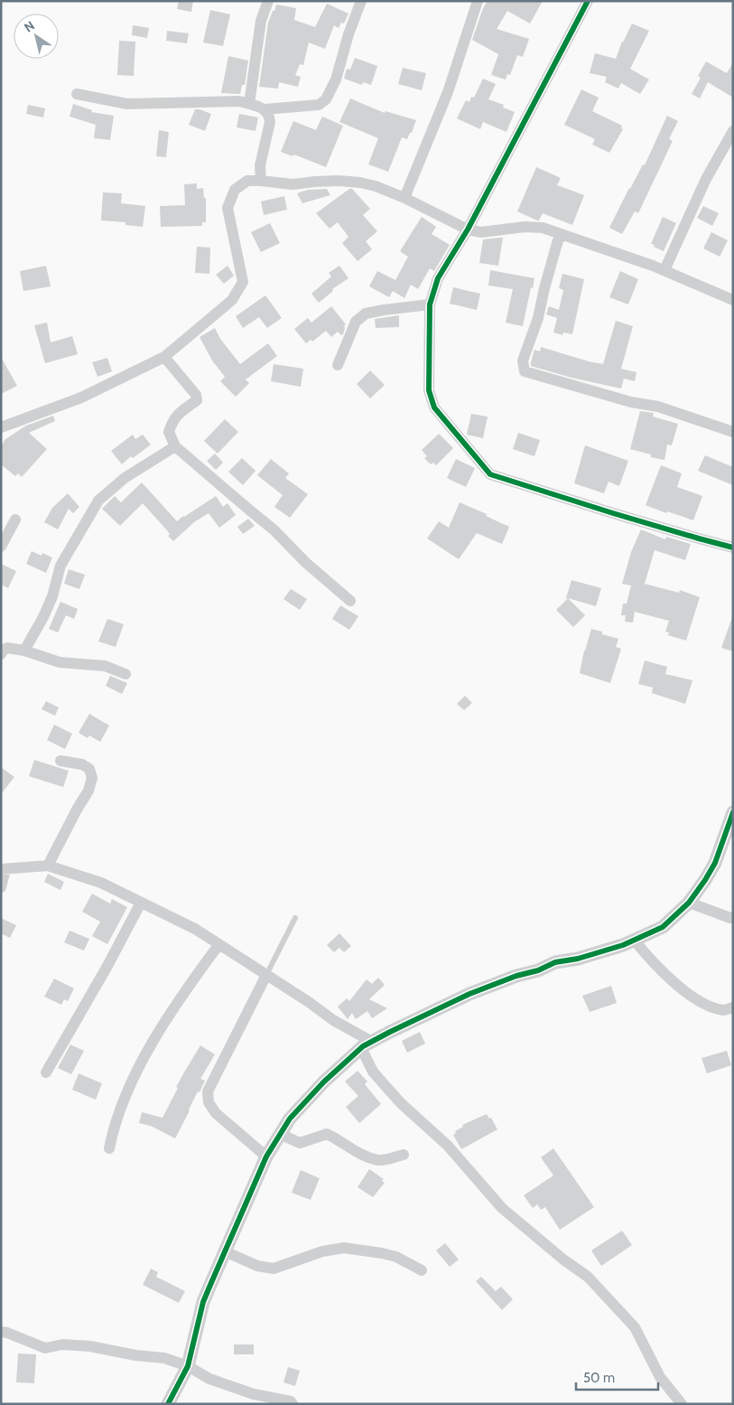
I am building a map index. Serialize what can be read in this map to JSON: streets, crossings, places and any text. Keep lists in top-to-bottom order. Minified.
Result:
{"scale_bar":"50 m","north":"top left"}
